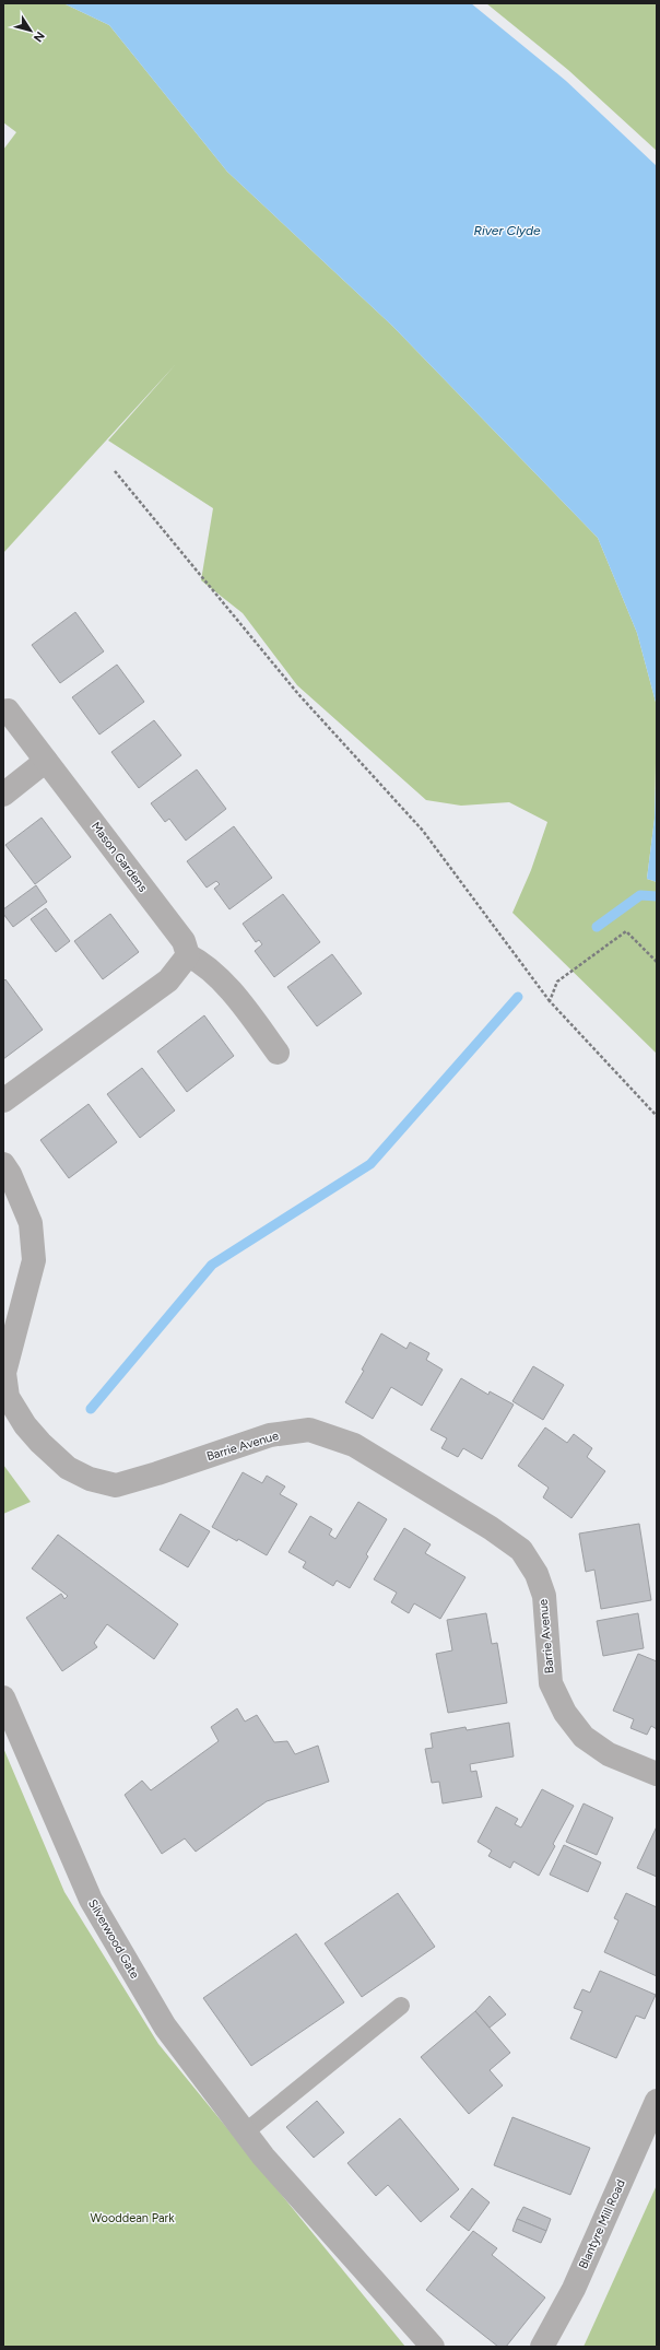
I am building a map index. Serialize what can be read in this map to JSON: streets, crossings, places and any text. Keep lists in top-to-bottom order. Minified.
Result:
{"streets":{"street":["Mason Gardens","Barrie Avenue","Silverwood Gate","Blantyre Mill Road"]},"water":["River Clyde"],"parks":["Wooddean Park"],"north":"bottom right"}
